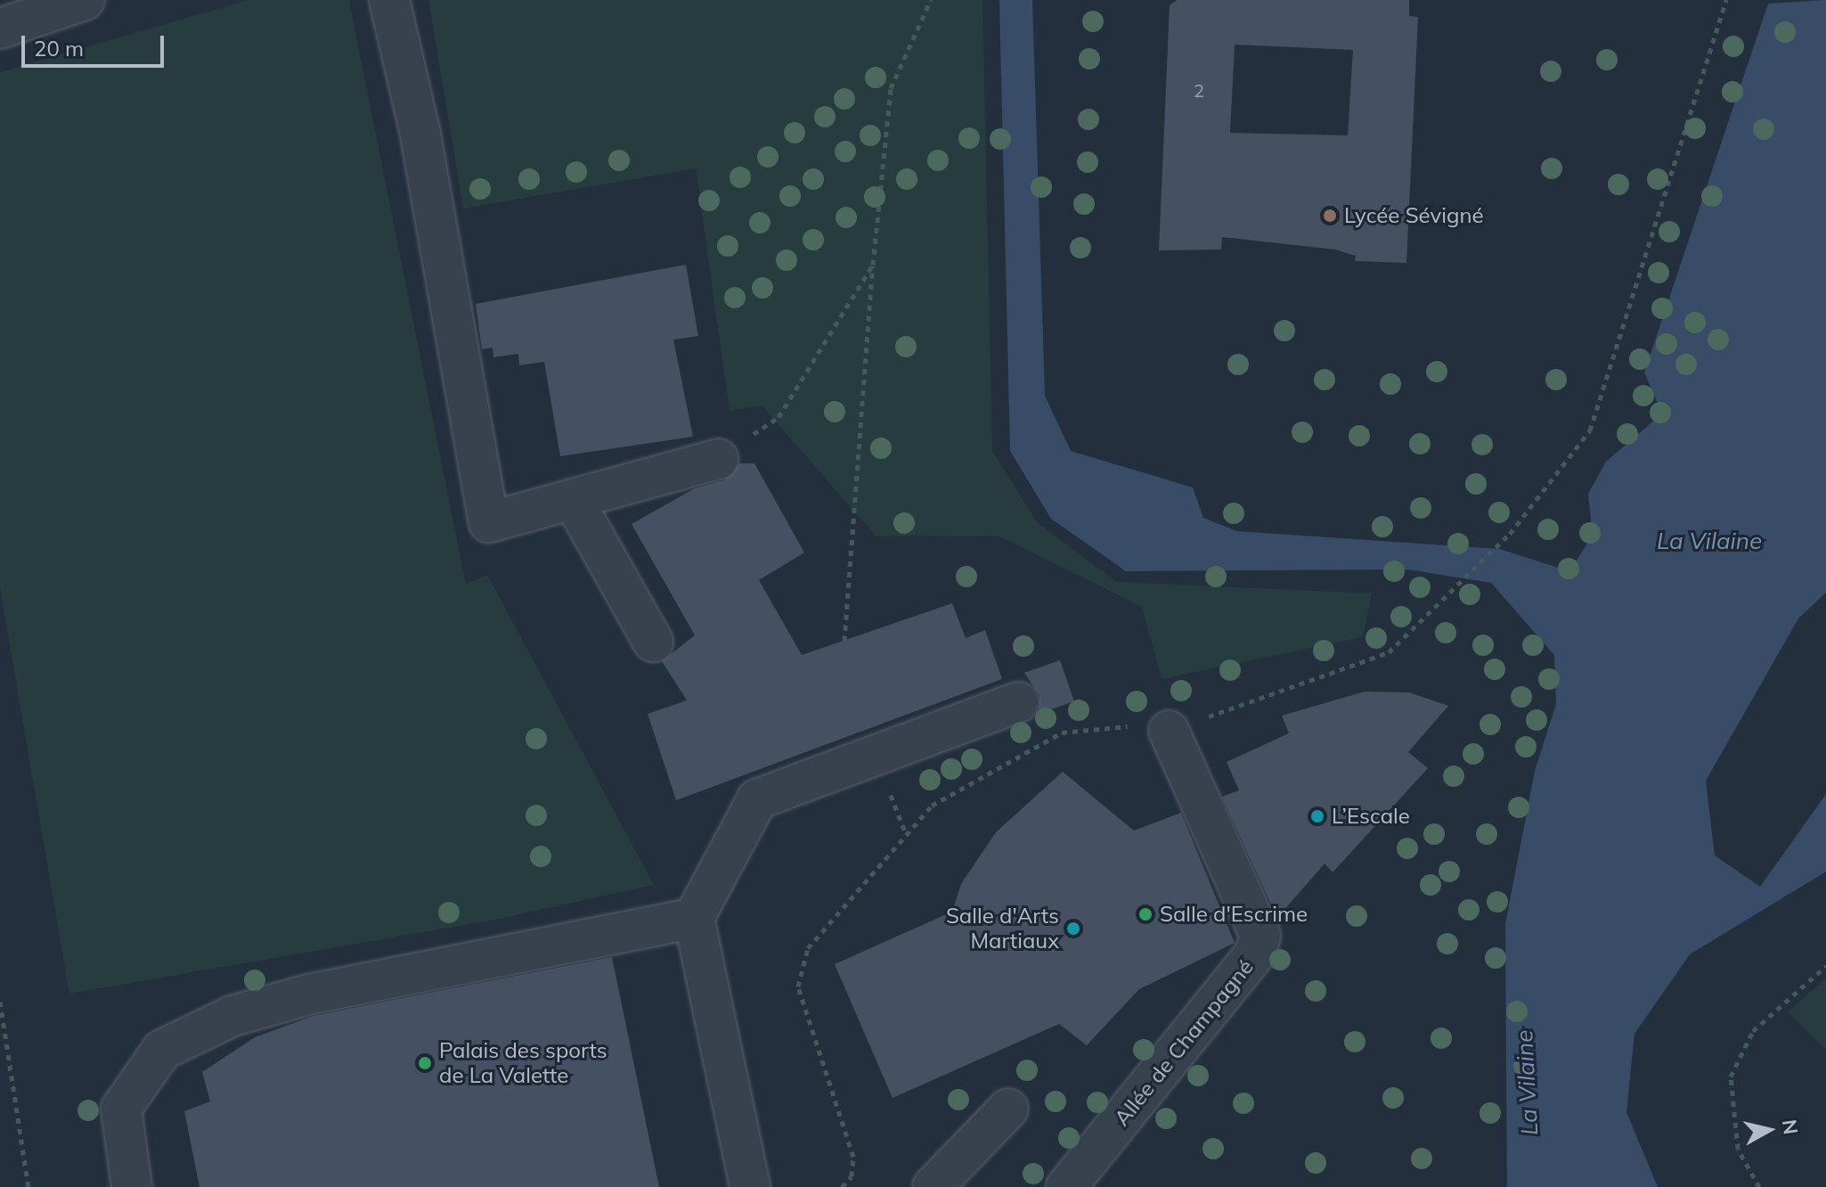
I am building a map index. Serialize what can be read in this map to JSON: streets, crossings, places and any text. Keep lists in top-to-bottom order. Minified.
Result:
{"streets":{"street":["Allée de Champagné"]},"water":["La Vilaine"],"places":["Lycée Sévigné","L’Escale","Salle d'Escrime","Salle d'Arts Martiaux","Palais des sports de La Valette"],"house_numbers":["2"],"scale_bar":"20 m","north":"right"}
